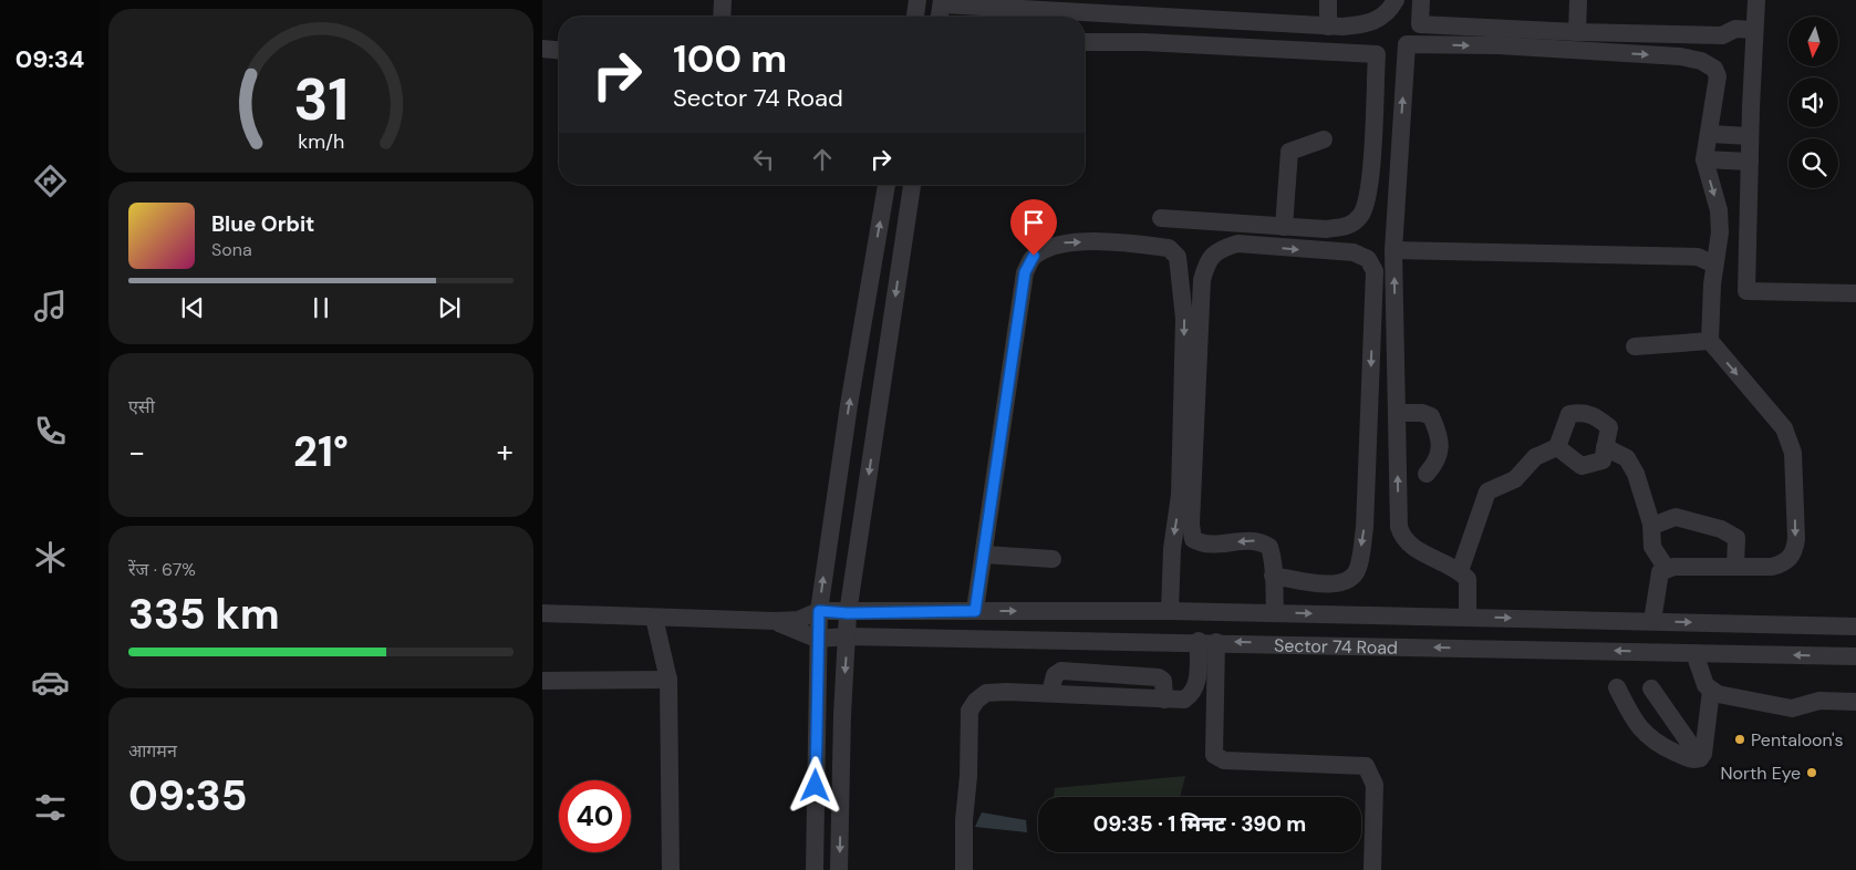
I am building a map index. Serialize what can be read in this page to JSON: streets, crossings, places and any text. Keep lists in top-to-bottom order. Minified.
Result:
{"streets":{"street":["Sector 74 Road"]},"places":["Pentaloon's","North Eye"],"north":"bottom","page":{"tabs":"09:34","turn":["100 m","Sector 74 Road"],"song":["Blue Orbit","Sona"],"tile":["एसी",["रेंज · 67%","335 km"],["आगमन","09:35"]],"heat":["−","21°","+"],"limit":"40","trip":"09:35 · 1 मिनट · 390 m","gauge":["31","km/h"]}}
